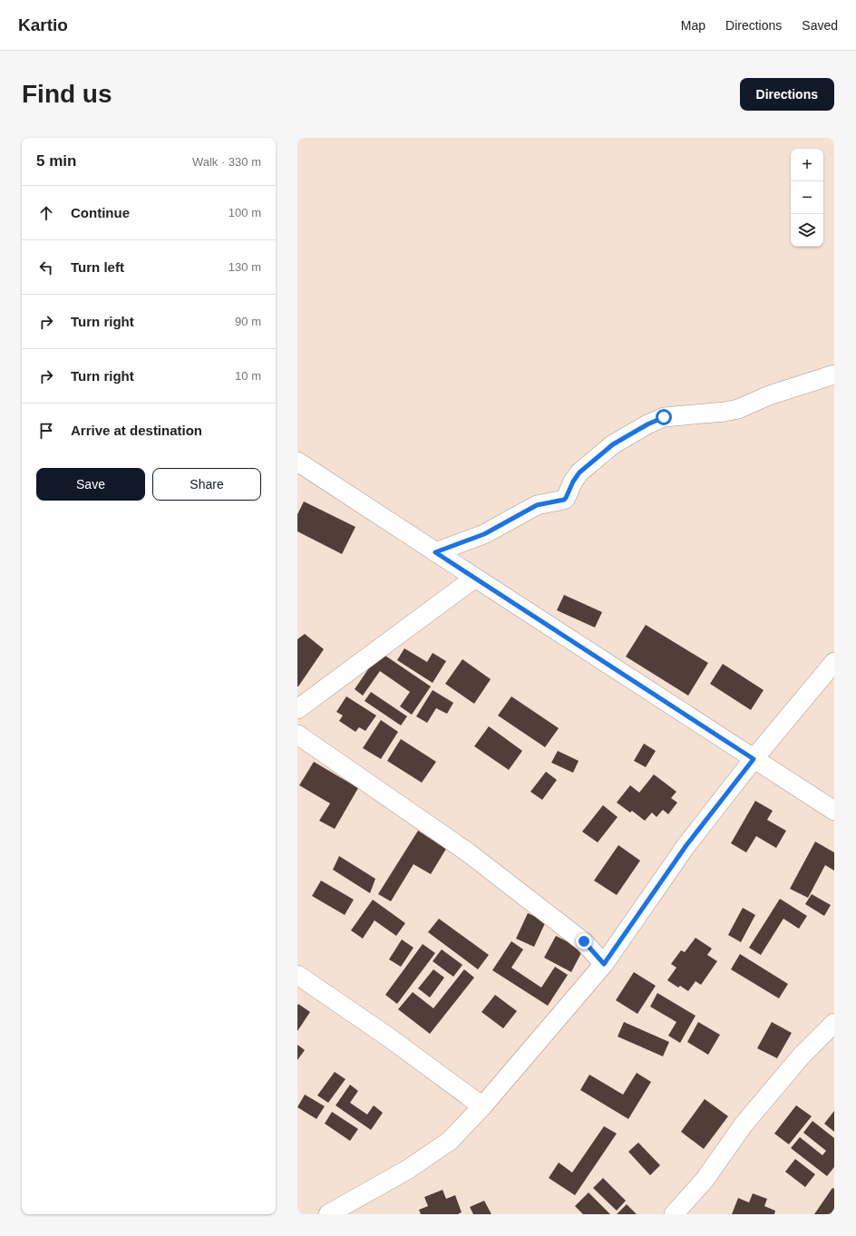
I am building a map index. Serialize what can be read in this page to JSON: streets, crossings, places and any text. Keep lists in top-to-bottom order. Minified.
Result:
{"page":{"header":"Kartio","nav":["Map","Directions","Saved"],"buttons":["Directions",["Save","Share"]],"title":"Find us","heading":["5 min","Walk · 330 m"],"map_buttons":["+","−"],"list":[["Continue","100 m"],["Turn left","130 m"],["Turn right","90 m"],["Turn right","10 m"],"Arrive at destination"]}}
